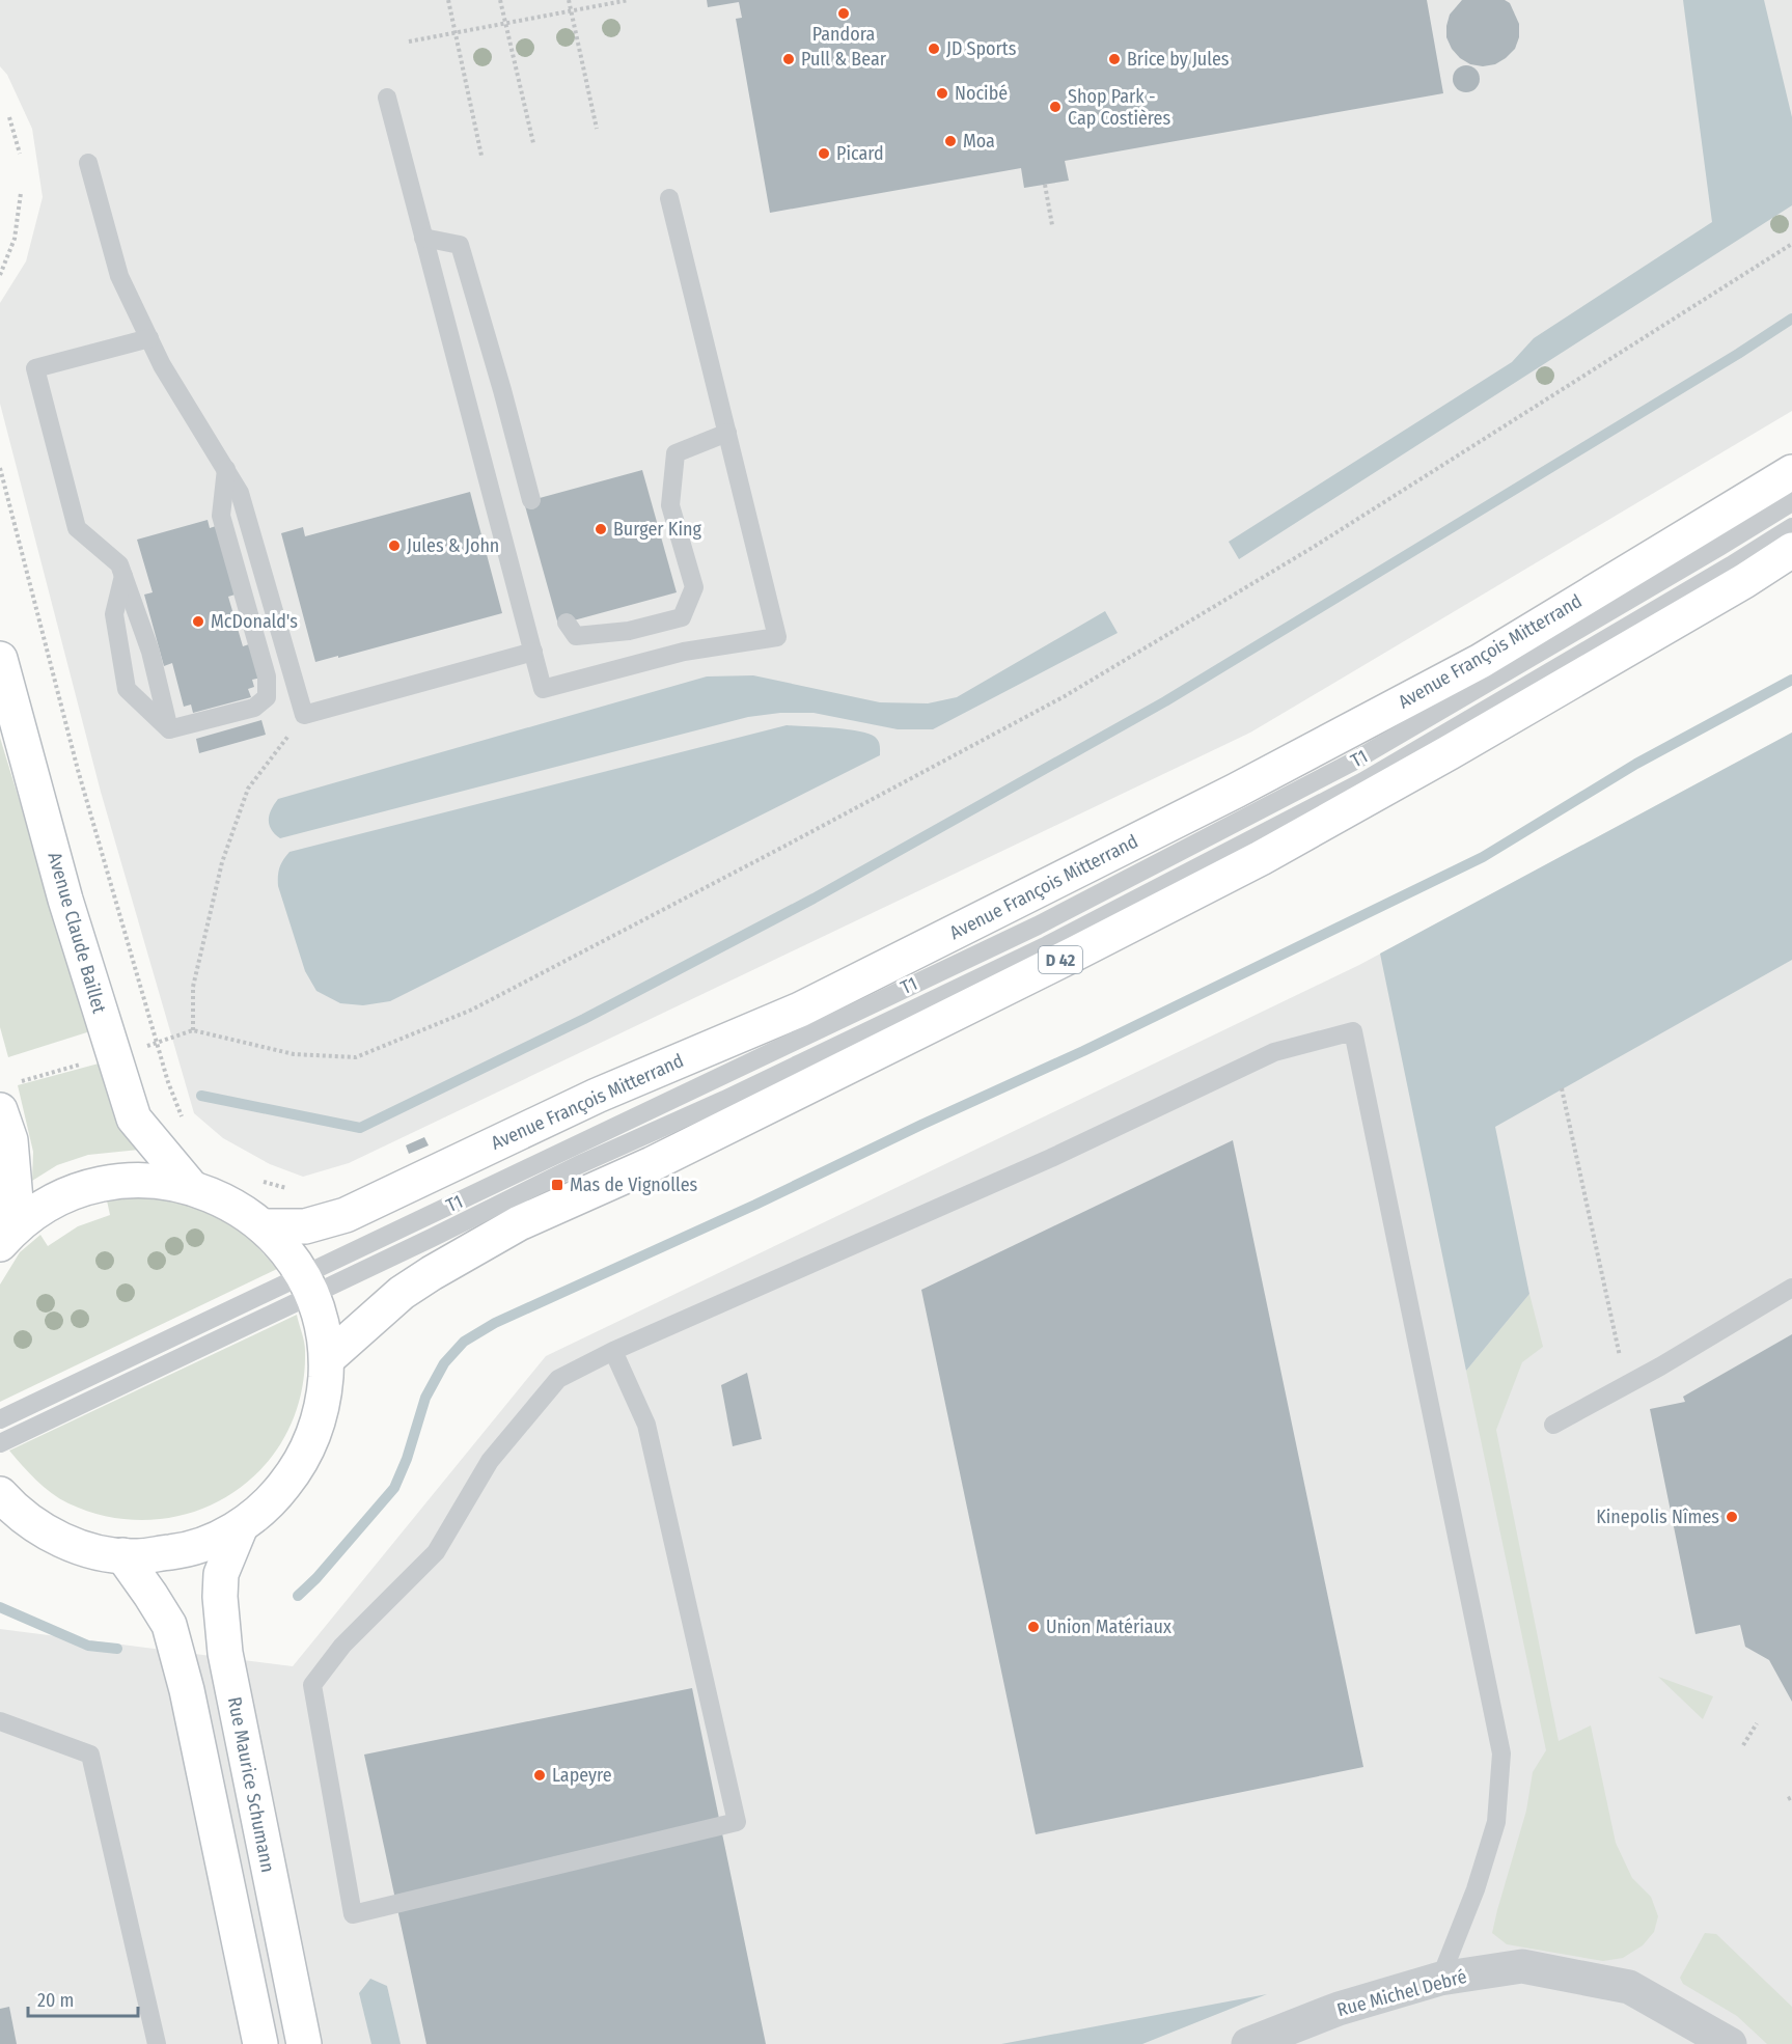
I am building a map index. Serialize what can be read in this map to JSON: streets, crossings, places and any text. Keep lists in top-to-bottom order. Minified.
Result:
{"streets":{"main road":["Avenue François Mitterrand","Avenue Claude Baillet","D 42","Rue Maurice Schumann"],"street":["Rue Michel Debré"],"lane":["T1"]},"places":{"other":["Pandora","JD Sports","Pull & Bear","Brice by Jules","Nocibé","Shop Park - Cap Costières","Moa","Picard","Burger King","Jules & John","McDonald's","Kinepolis Nîmes","Union Matériaux","Lapeyre"],"transit":["Mas de Vignolles"]},"scale_bar":"20 m"}
